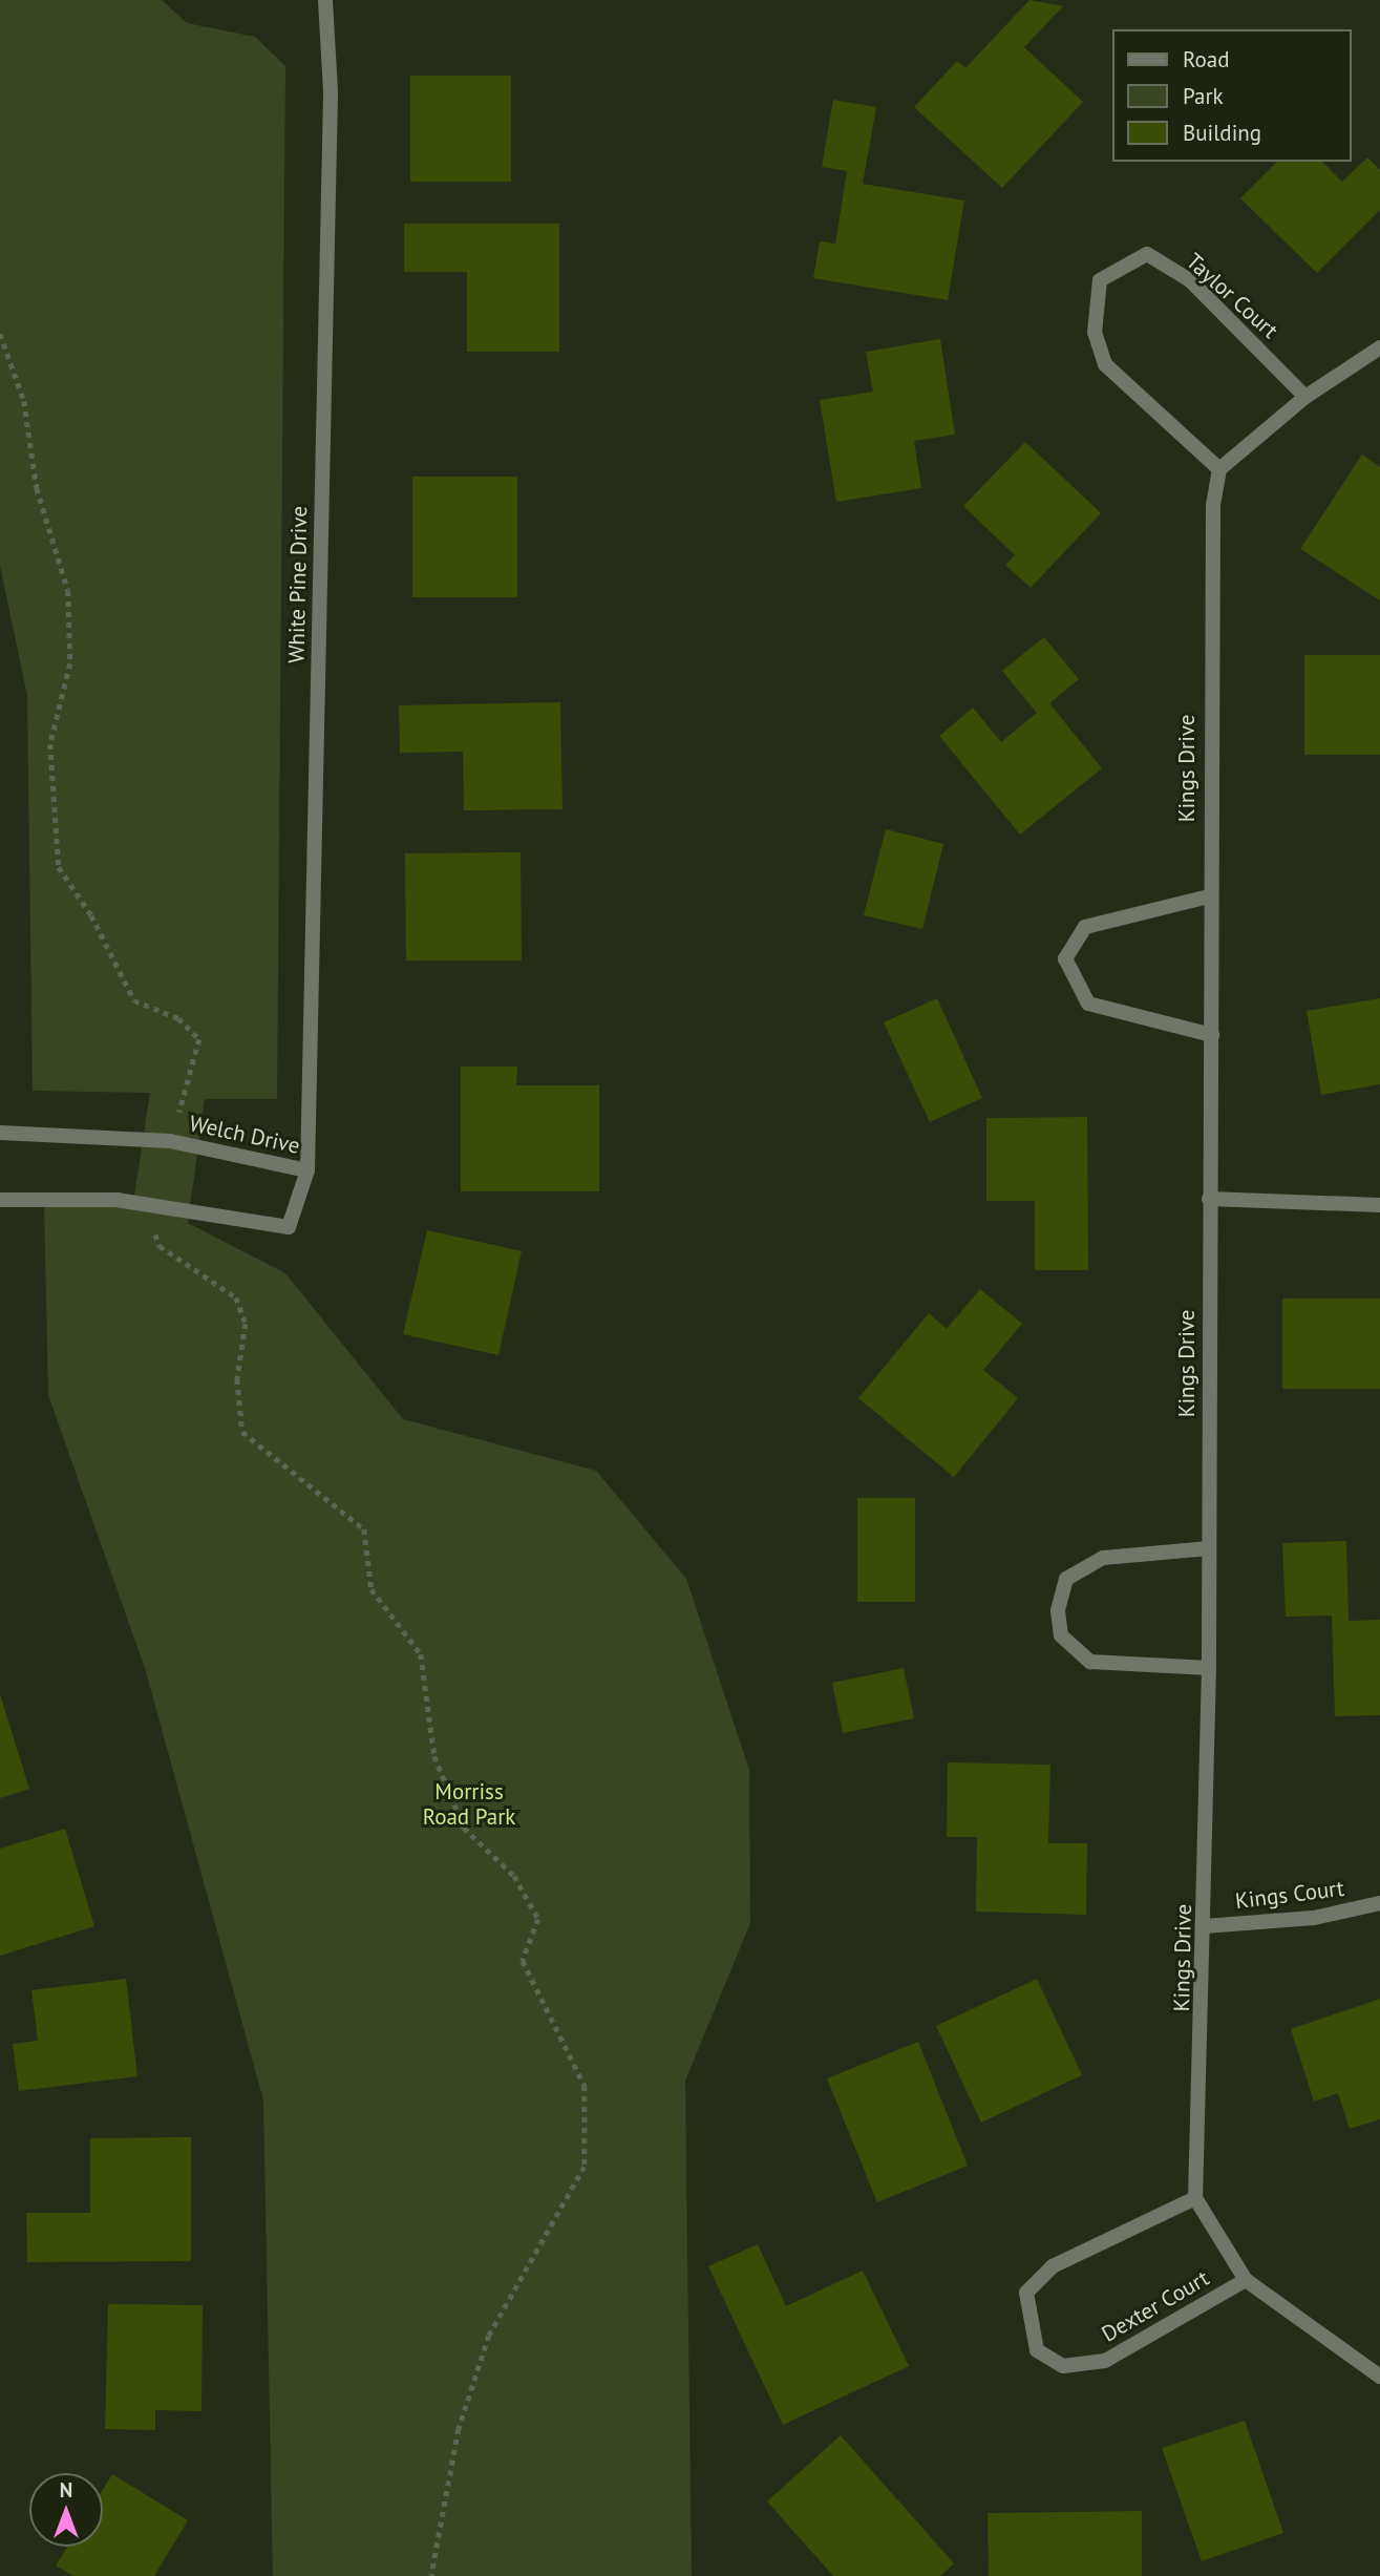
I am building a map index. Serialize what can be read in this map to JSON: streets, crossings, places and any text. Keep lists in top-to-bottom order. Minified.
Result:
{"streets":{"street":["Taylor Court","White Pine Drive","Kings Drive","Welch Drive","Kings Court","Dexter Court"]},"crossings":[["Taylor Court","Kings Drive"],["White Pine Drive","Welch Drive"],["Kings Drive","Kings Court"],["Kings Drive","Dexter Court"]],"parks":["Morriss Road Park"],"legend":["Road","Park","Building"],"north":"top"}
